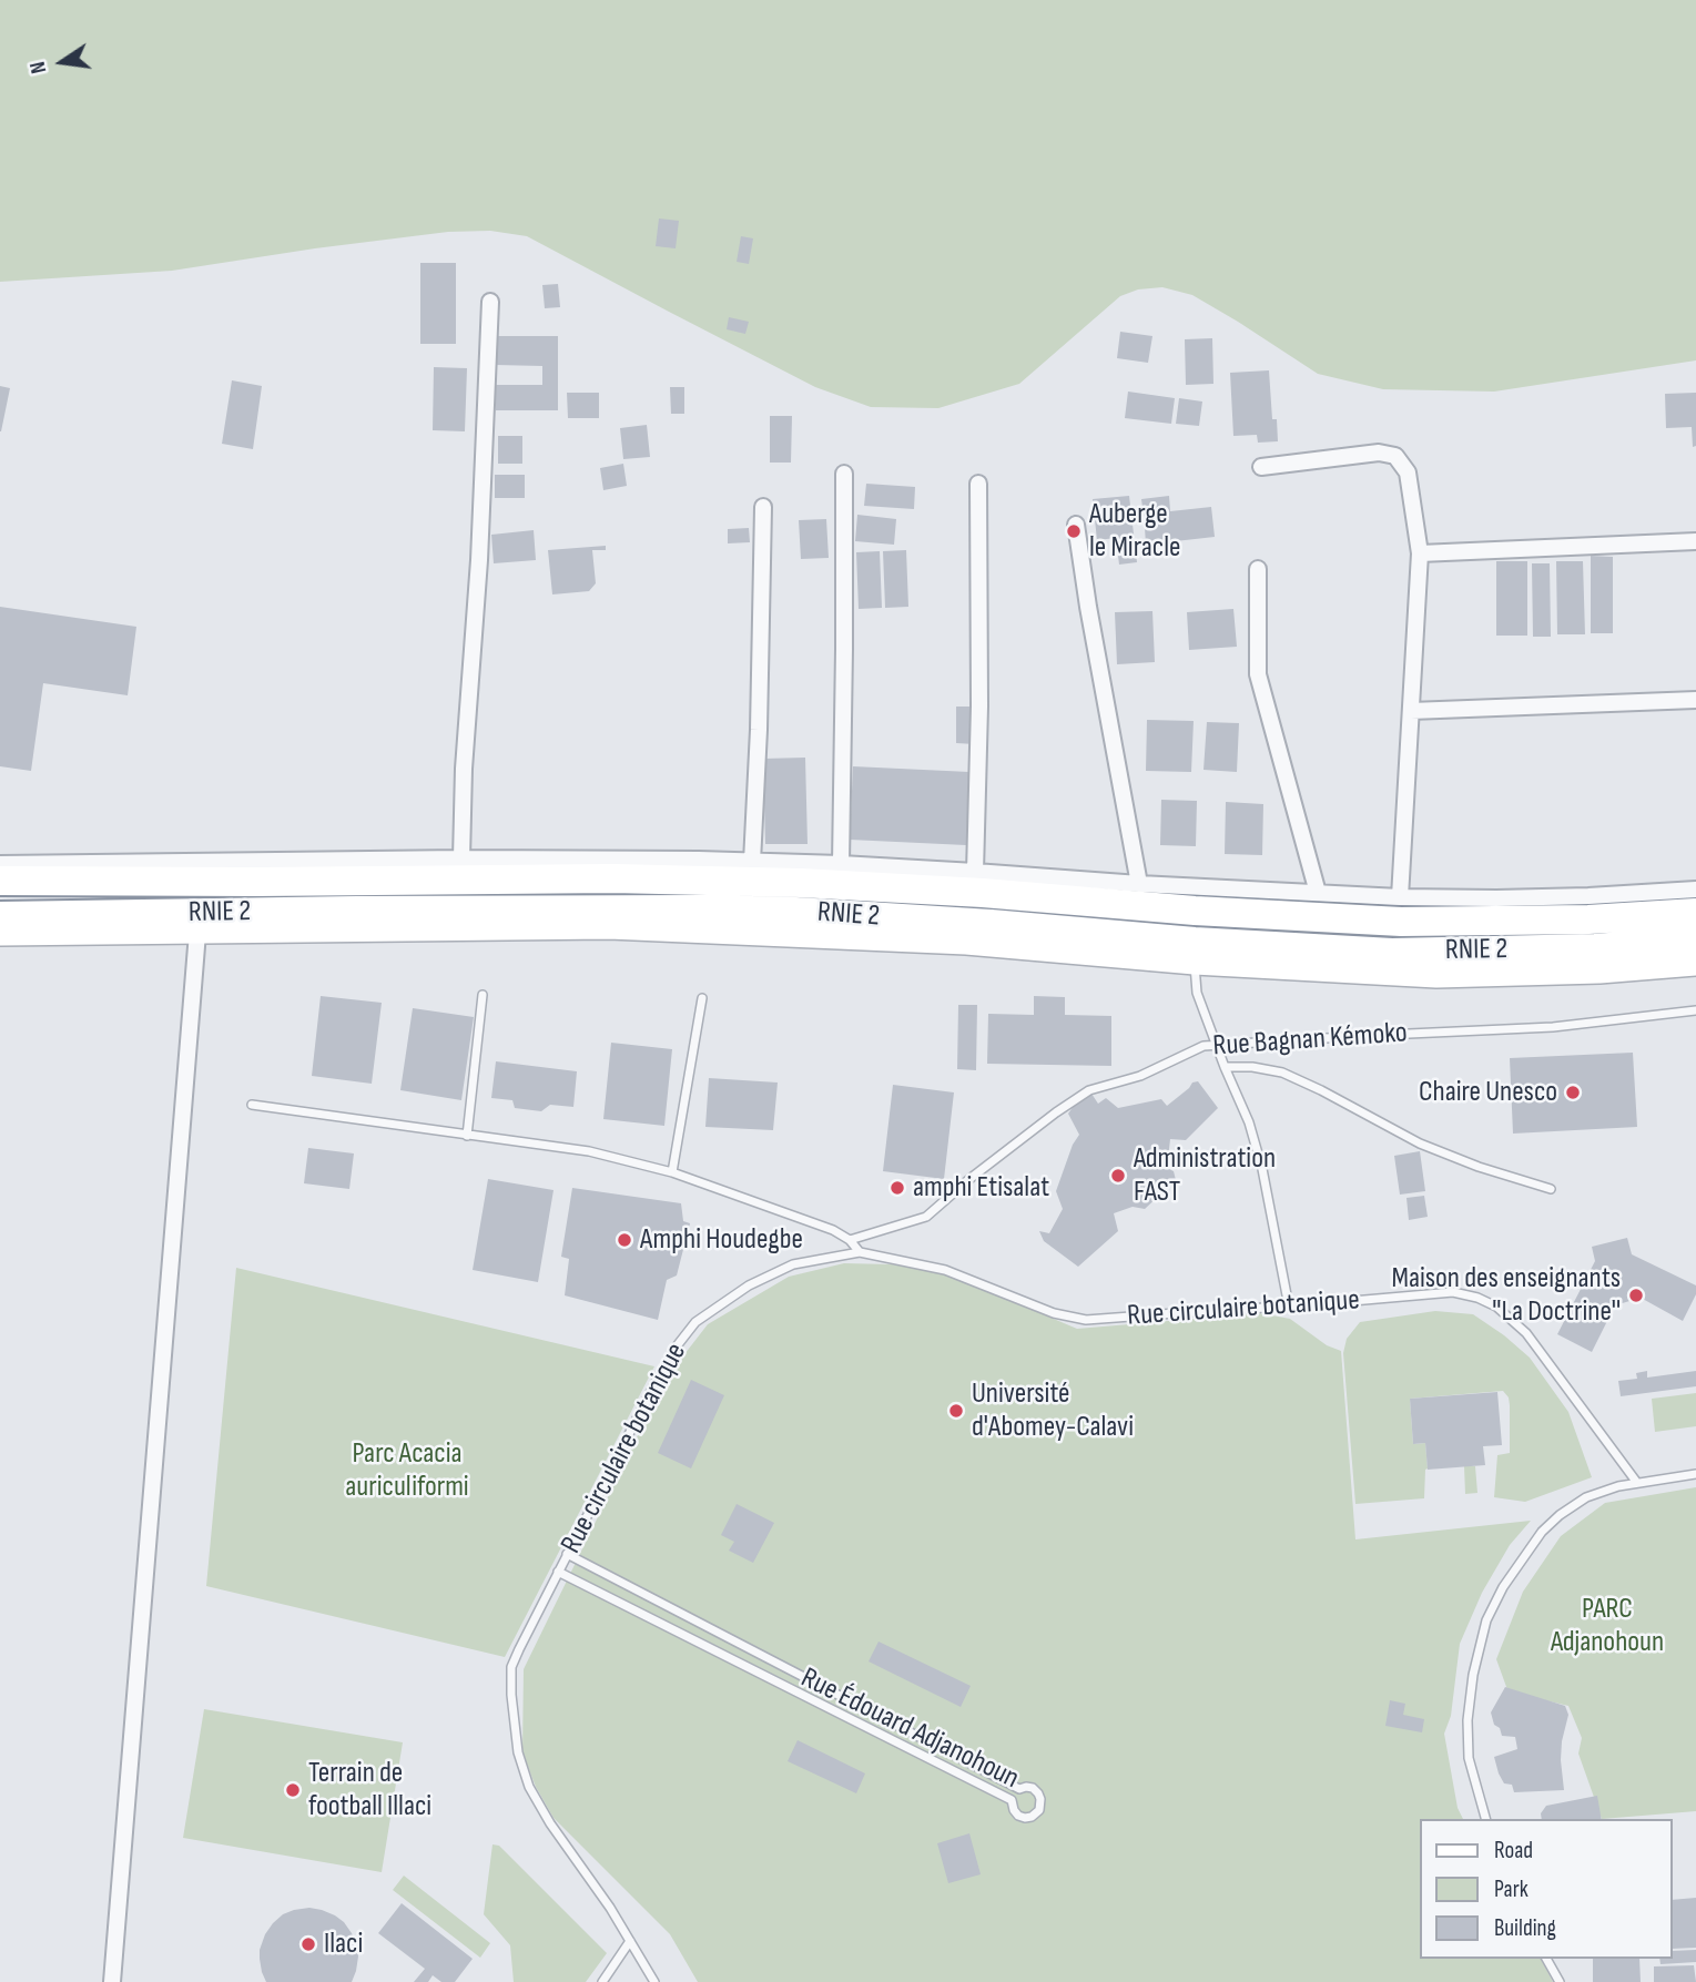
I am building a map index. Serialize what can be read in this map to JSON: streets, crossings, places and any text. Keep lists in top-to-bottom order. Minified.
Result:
{"streets":{"highway":["RNIE 2"],"lane":["Rue Bagnan Kémoko","Rue circulaire botanique","Rue Édouard Adjanohoun"]},"crossings":[["Rue circulaire botanique","Rue Édouard Adjanohoun"]],"parks":["Parc Acacia auriculiformi","PARC Adjanohoun"],"places":["Auberge le Miracle","Chaire Unesco","Administration FAST","amphi Etisalat","Amphi Houdegbe","Maison des enseignants ''La Doctrine''","Université d'Abomey-Calavi","Terrain de football Illaci","Ilaci"],"legend":["Road","Park","Building"],"north":"left"}
